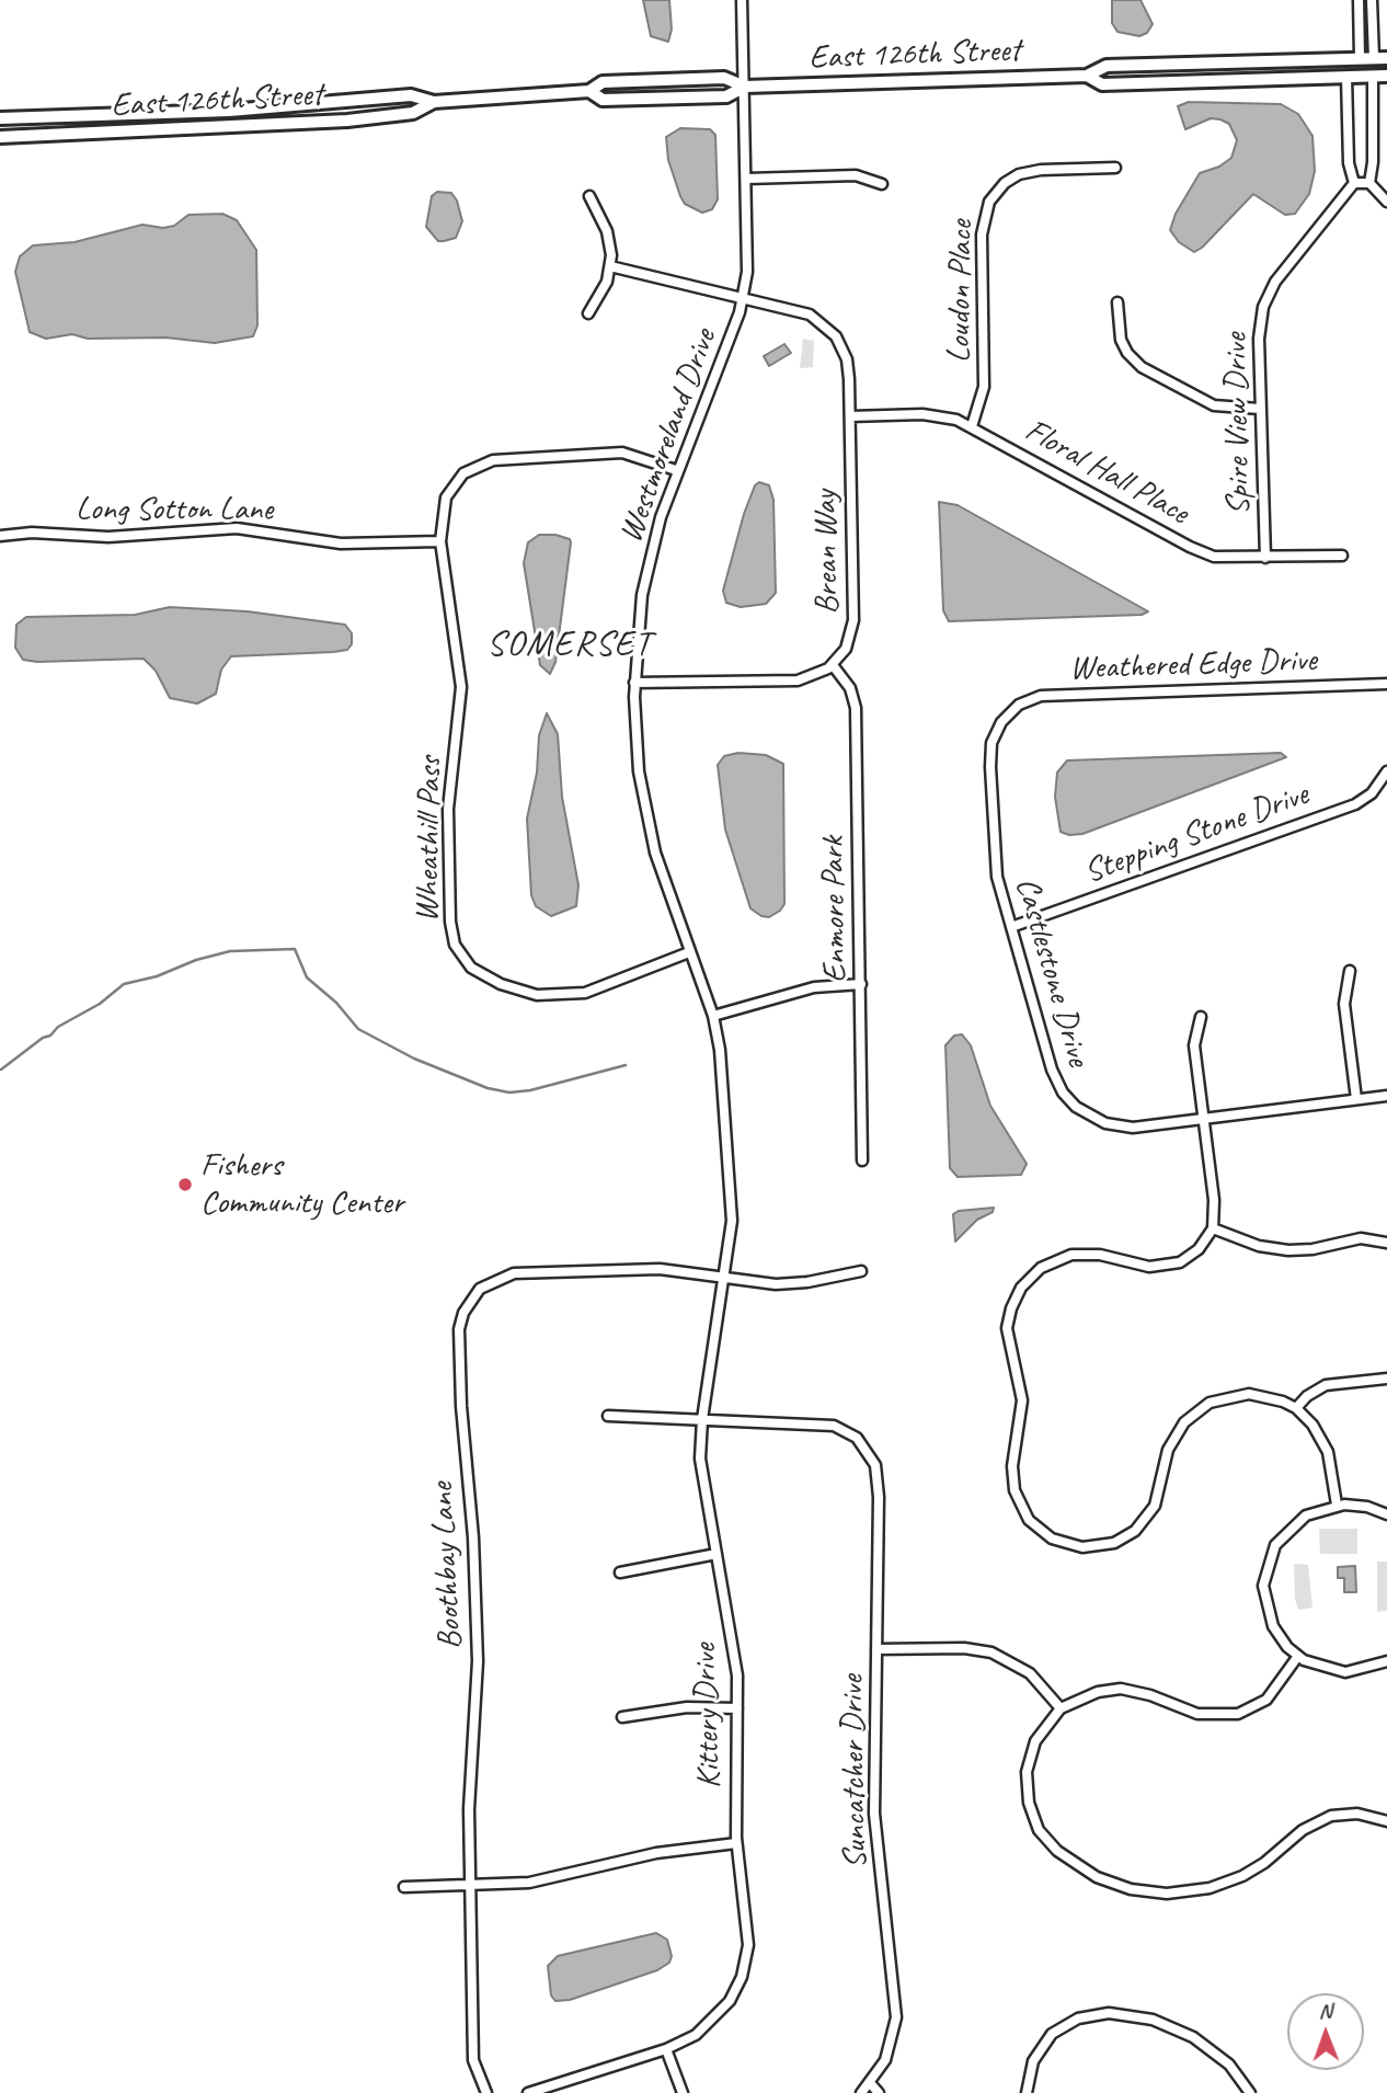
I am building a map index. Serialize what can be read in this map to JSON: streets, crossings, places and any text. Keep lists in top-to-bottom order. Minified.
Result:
{"streets":{"main road":["East 126th Street"],"street":["Loudon Place","Spire View Drive","Westmoreland Drive","Floral Hall Place","Long Sotton Lane","Brean Way","Weathered Edge Drive","Stepping Stone Drive","Wheathill Pass","Enmore Park","Castlestone Drive","Boothbay Lane","Kittery Drive","Suncatcher Drive"]},"crossings":[["East 126th Street","Westmoreland Drive"],["Loudon Place","Floral Hall Place"],["Spire View Drive","Floral Hall Place"],["Westmoreland Drive","Brean Way"],["Westmoreland Drive","Wheathill Pass"],["Westmoreland Drive","Kittery Drive"],["Floral Hall Place","Brean Way"],["Long Sotton Lane","Wheathill Pass"],["Brean Way","Enmore Park"],["Weathered Edge Drive","Castlestone Drive"],["Stepping Stone Drive","Castlestone Drive"],["Boothbay Lane","Kittery Drive"],["Kittery Drive","Suncatcher Drive"]],"districts":["SOMERSET"],"places":["Fishers Community Center"],"north":"top"}
